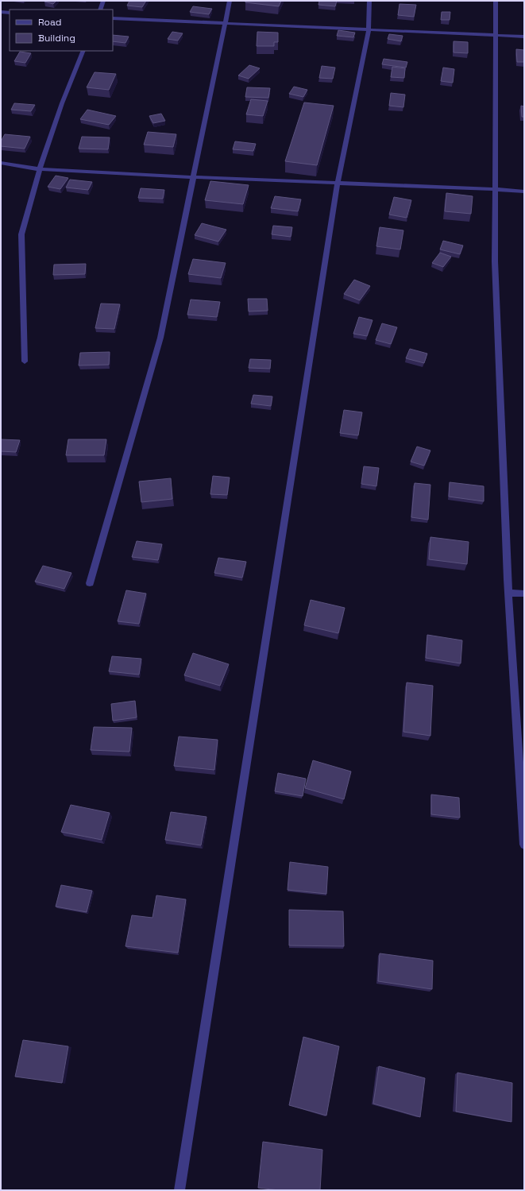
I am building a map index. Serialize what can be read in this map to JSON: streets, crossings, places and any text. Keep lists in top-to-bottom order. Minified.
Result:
{"legend":["Road","Building"]}
